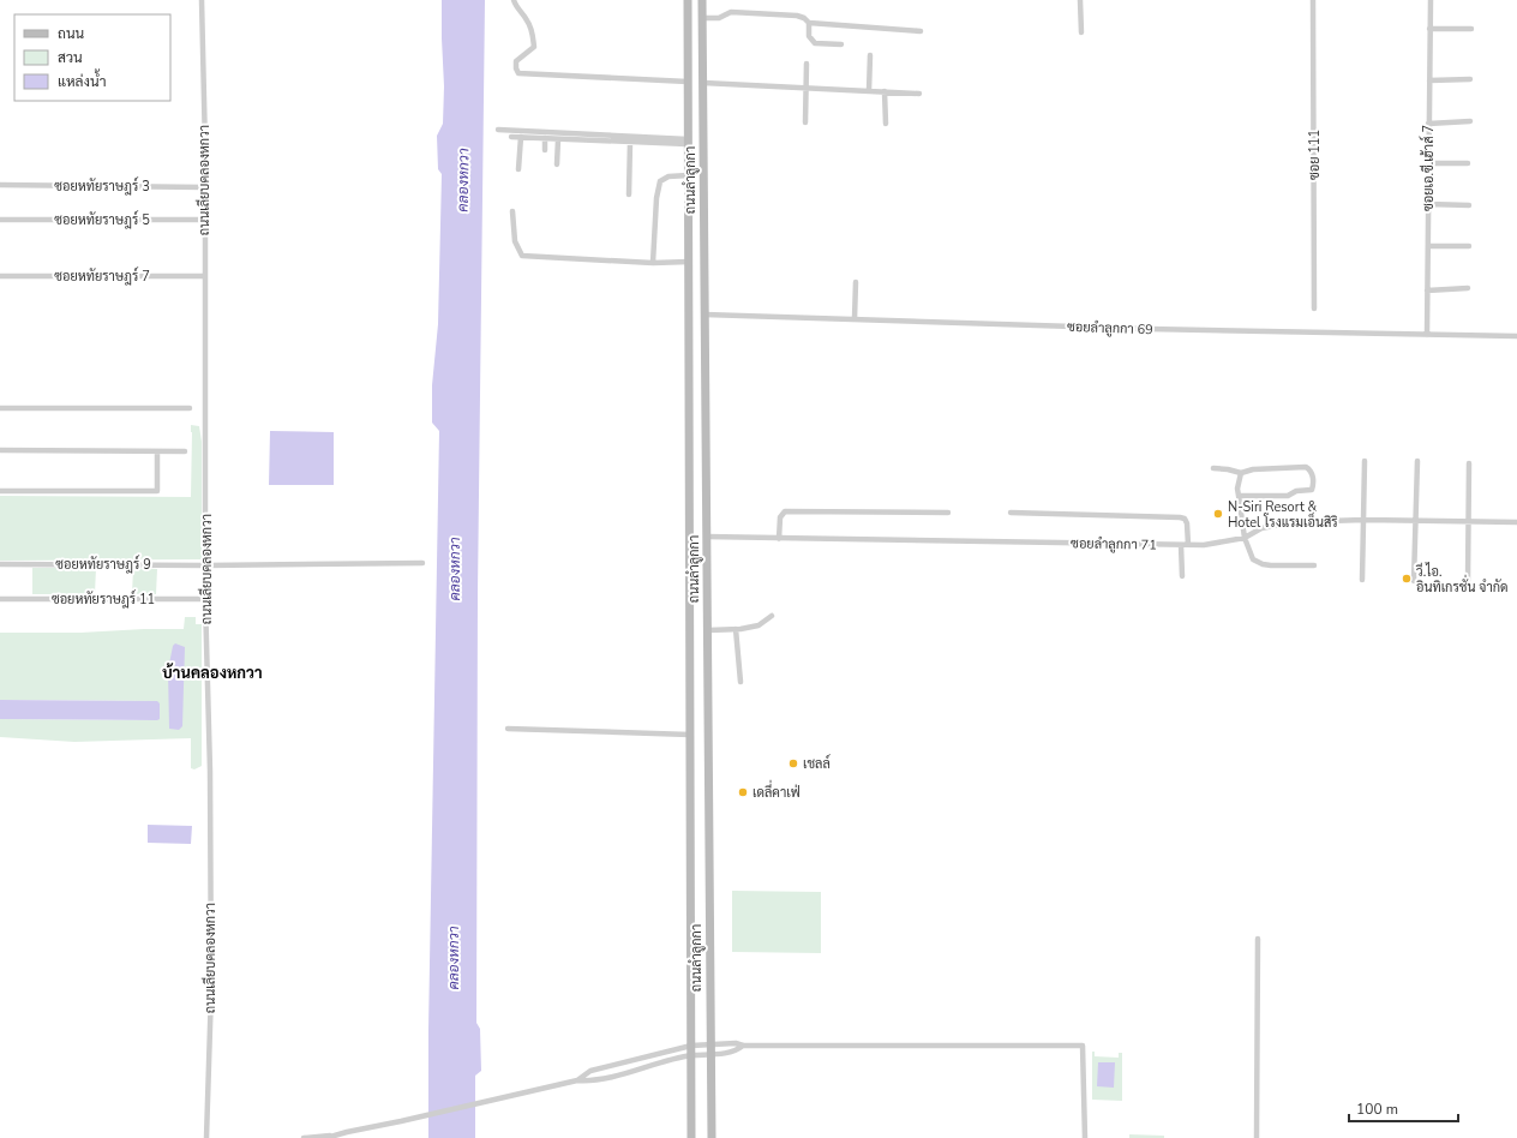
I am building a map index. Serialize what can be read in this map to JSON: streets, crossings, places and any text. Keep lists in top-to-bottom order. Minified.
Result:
{"streets":{"main road":["ถนนลำลูกกา"],"street":["ซอย 111","ซอยเอ.ซี.เฮ้าส์ 7","ถนนเลียบคลองหกวา","ซอยหทัยราษฎร์ 3","ซอยหทัยราษฎร์ 5","ซอยหทัยราษฎร์ 7","ซอยลำลูกกา 69","ซอยลำลูกกา 71","ซอยหทัยราษฎร์ 9","ซอยหทัยราษฎร์ 11"]},"crossings":[["ซอยเอ.ซี.เฮ้าส์ 7","ซอยลำลูกกา 69"],["ถนนเลียบคลองหกวา","ซอยหทัยราษฎร์ 3"],["ถนนเลียบคลองหกวา","ซอยหทัยราษฎร์ 5"],["ถนนเลียบคลองหกวา","ซอยหทัยราษฎร์ 7"],["ถนนเลียบคลองหกวา","ซอยหทัยราษฎร์ 9"],["ถนนเลียบคลองหกวา","ซอยหทัยราษฎร์ 11"],["ถนนลำลูกกา","ซอยลำลูกกา 69"],["ถนนลำลูกกา","ซอยลำลูกกา 71"]],"districts":["บ้านคลองหกวา"],"water":["คลองหกวา"],"places":["N-Siri Resort & Hotel โรงแรมเอ็นสิริ","วี.ไอ. อินทิเกรชั่น จำกัด","เชลล์","เดลี่คาเฟ่"],"legend":["ถนน","สวน","แหล่งน้ำ"],"scale_bar":"100 m"}
